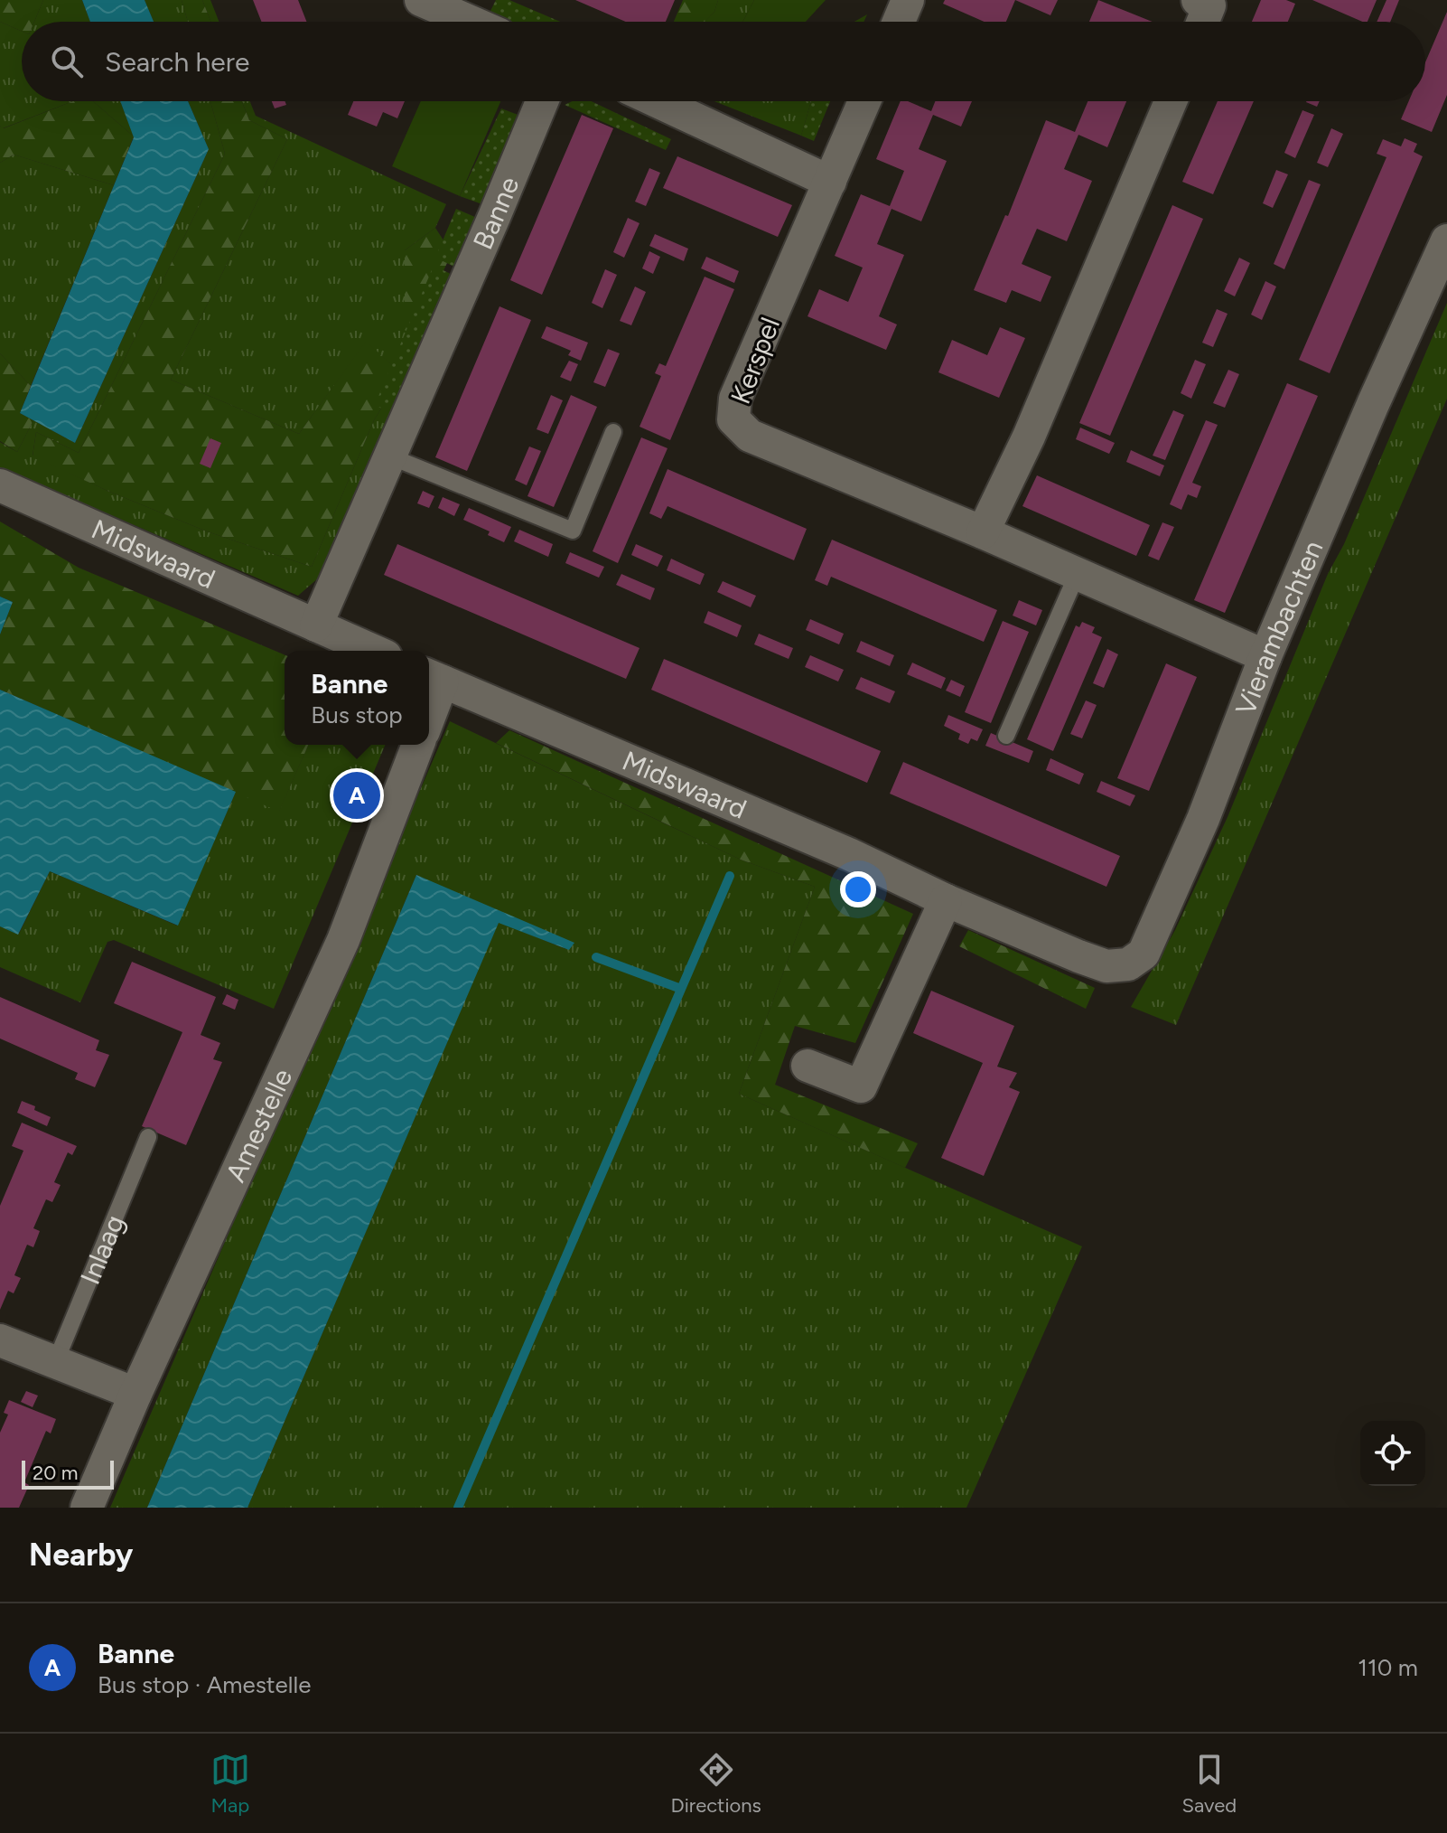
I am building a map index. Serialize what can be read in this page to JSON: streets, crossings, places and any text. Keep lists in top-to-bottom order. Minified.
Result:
{"streets":{"street":["Banne","Kerspel","Midswaard","Vierambachten","Amestelle"],"lane":["Inlaag"]},"crossings":[["Banne","Midswaard"],["Kerspel","Vierambachten"],["Midswaard","Vierambachten"]],"scale_bar":"20 m","page":{"search":"Search here","popup":["Banne","Bus stop"],"pins":"A","scale":"20 m","heading":"Nearby","list":[{"mark":"A","name":"Banne","note":"Bus stop · Amestelle","value":"110 m"}],"nav":["Map","Directions","Saved"]}}
